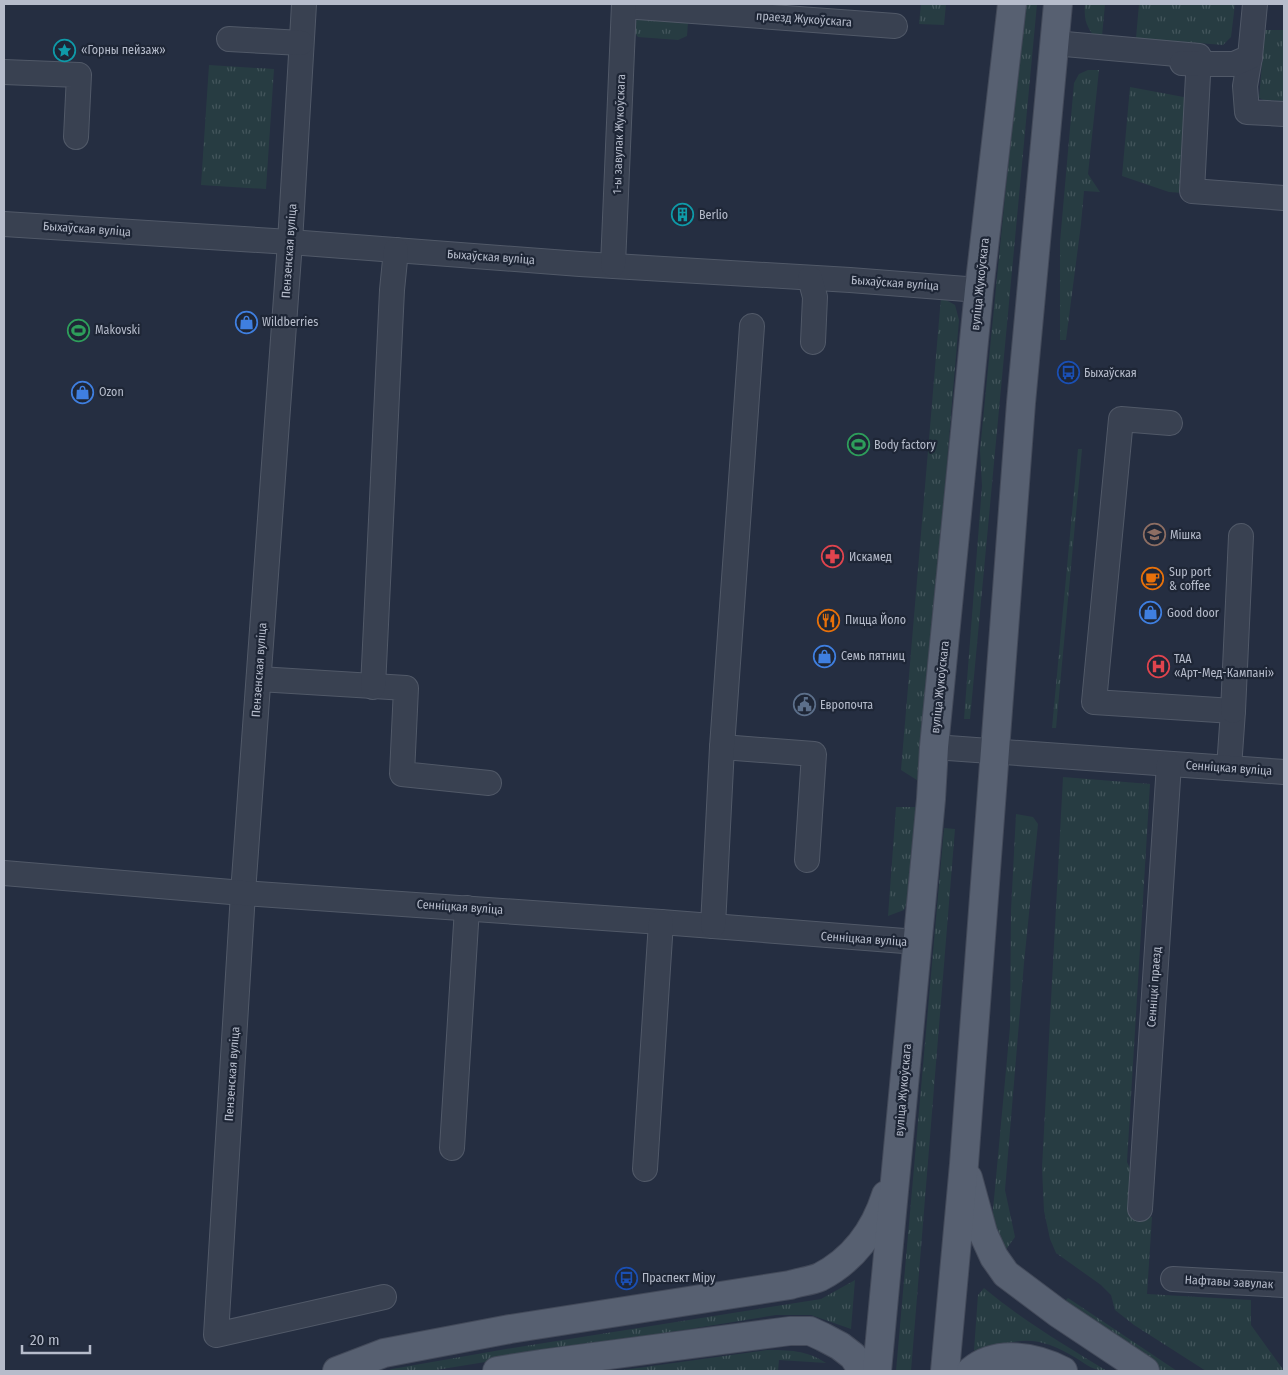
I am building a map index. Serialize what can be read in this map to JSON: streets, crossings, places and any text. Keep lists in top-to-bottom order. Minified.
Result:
{"streets":{"main road":["вуліца Жукоўскага"],"street":["праезд Жукоўскага","1-ы завулак Жукоўскага","Быхаўская вуліца","Пензенская вуліца","Сенніцкая вуліца","Сенніцкі праезд","Нафтавы завулак"]},"crossings":[["праезд Жукоўскага","1-ы завулак Жукоўскага"],["1-ы завулак Жукоўскага","Быхаўская вуліца"],["Быхаўская вуліца","Пензенская вуліца"],["Быхаўская вуліца","вуліца Жукоўскага"],["Пензенская вуліца","Сенніцкая вуліца"],["вуліца Жукоўскага","Сенніцкая вуліца"],["Сенніцкая вуліца","Сенніцкі праезд"]],"places":{"place":["«Горны пейзаж»"],"building":["Berlio"],"shop":["Wildberries","Ozon","Good door","Семь пятниц"],"sports":["Makovski","Body factory"],"bus stop":["Быхаўская","Праспект Міру"],"school or university":["Мішка"],"pharmacy":["Искамед"],"cafe":["Sup port & coffee"],"restaurant":["Пицца Йоло"],"hospital":["ТАА «Арт-Мед-Кампані»"],"public building":["Европочта"]},"scale_bar":"20 m"}
